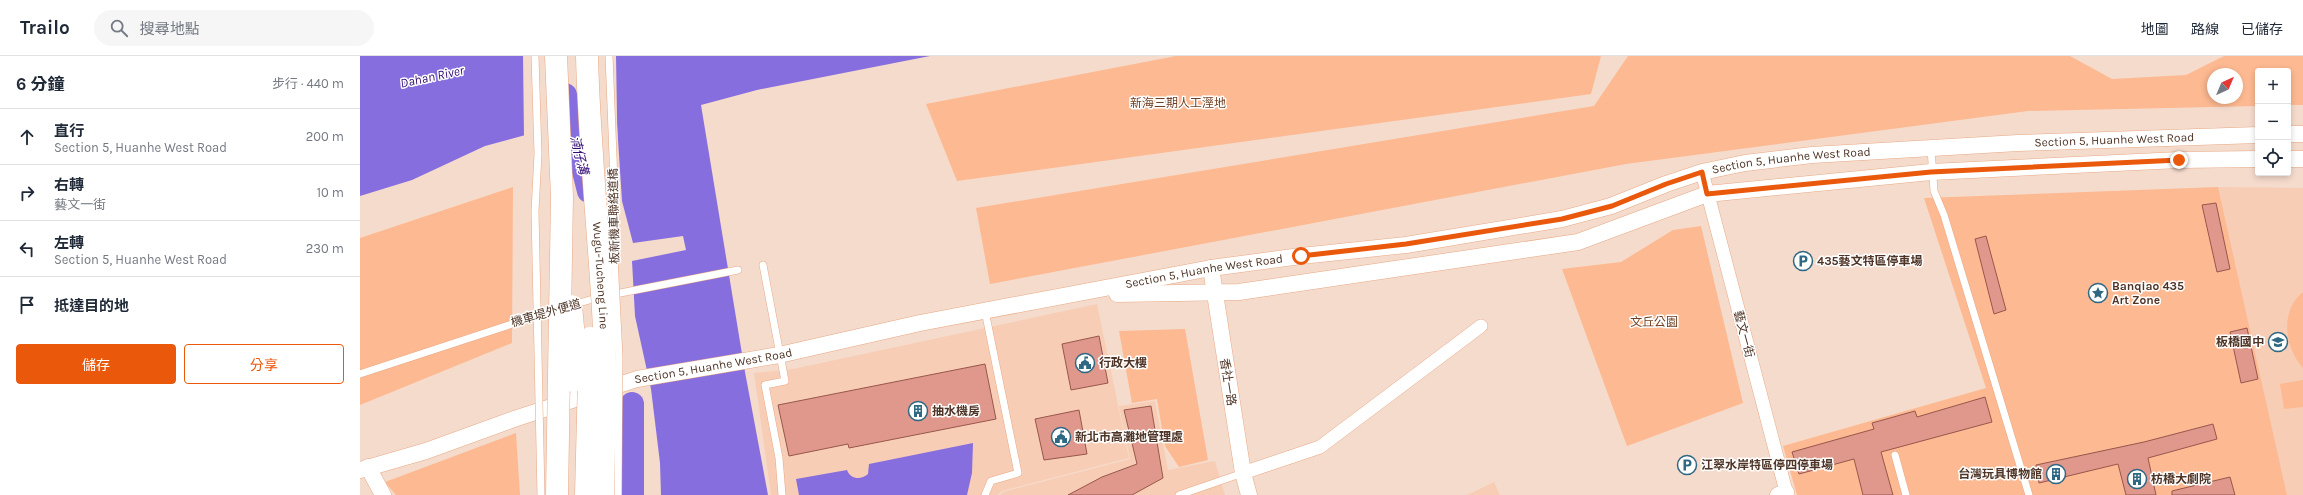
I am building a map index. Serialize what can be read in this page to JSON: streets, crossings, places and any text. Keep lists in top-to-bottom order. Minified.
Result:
{"streets":{"highway":["Wugu-Tucheng Line"],"street":["Section 5, Huanhe West Road","藝文一街","香社一路"],"lane":["板新機車聯絡道橋","機車堤外便道"]},"crossings":[["Section 5, Huanhe West Road","藝文一街"],["Section 5, Huanhe West Road","香社一路"]],"water":["Dahan River","湳仔溝"],"parks":["新海三期人工溼地","文丘公園"],"places":{"parking":["435藝文特區停車場","江翠水岸特區停四停車場"],"place":["Banqiao 435 Art Zone"],"school or university":["板橋國中"],"public building":["行政大樓","新北市高灘地管理處"],"building":["抽水機房","台灣玩具博物館","枋橋大劇院"]},"north":"top right","page":{"header":"Trailo","search":"搜尋地點","nav":["地圖","路線","已儲存"],"heading":["6 分鐘","步行 · 440 m"],"map_buttons":["+","−"],"list":[["直行","Section 5, Huanhe West Road","200 m"],["右轉","藝文一街","10 m"],["左轉","Section 5, Huanhe West Road","230 m"],"抵達目的地"],"buttons":["儲存","分享"]}}
